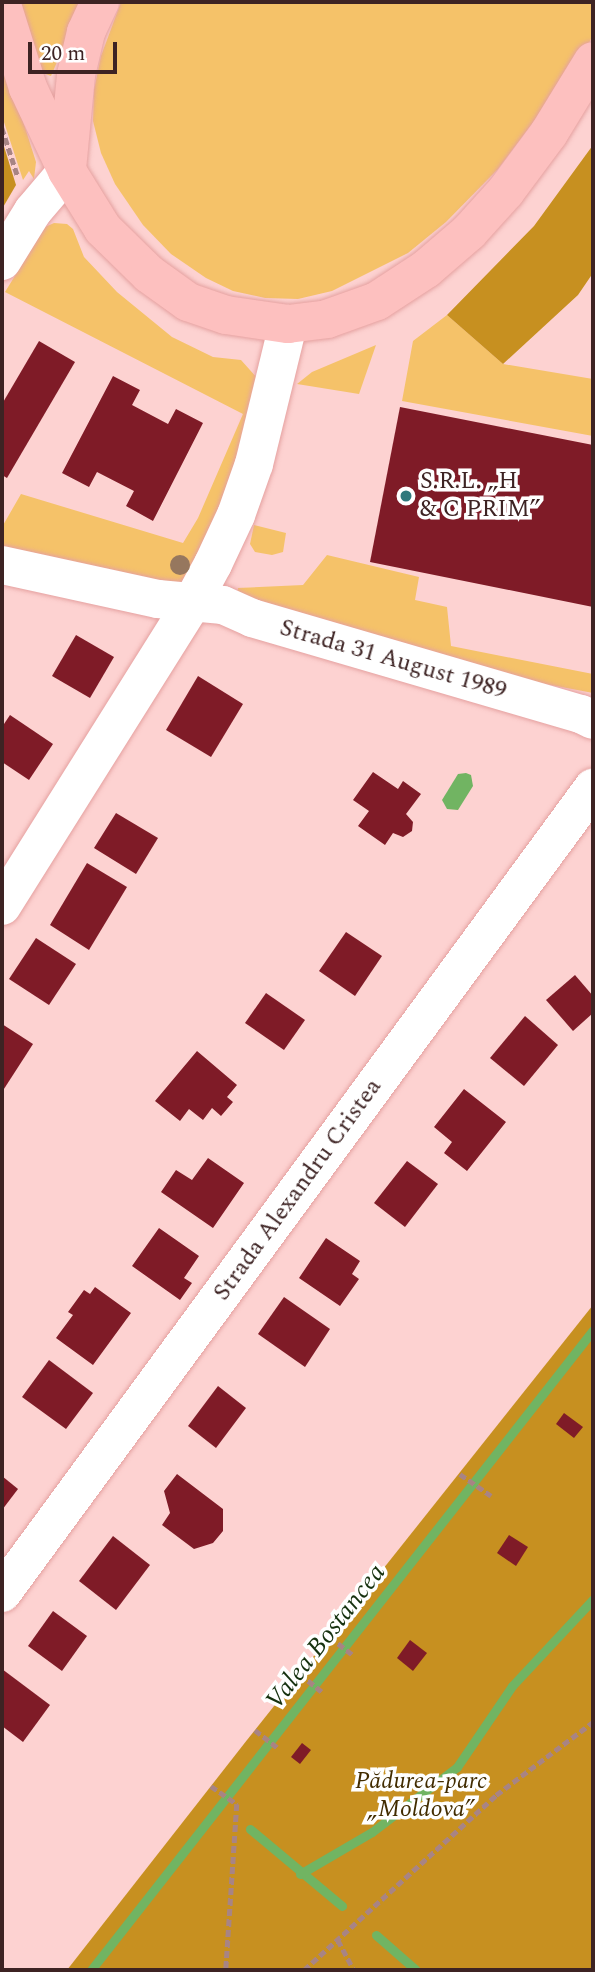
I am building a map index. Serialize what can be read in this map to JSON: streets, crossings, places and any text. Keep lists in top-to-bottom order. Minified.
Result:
{"streets":{"street":["Strada 31 August 1989","Strada Alexandru Cristea"]},"water":["Valea Bostancea"],"parks":["Pădurea-parc „Moldova”"],"places":["S.R.L. „H & C PRIM”"],"scale_bar":"20 m"}
